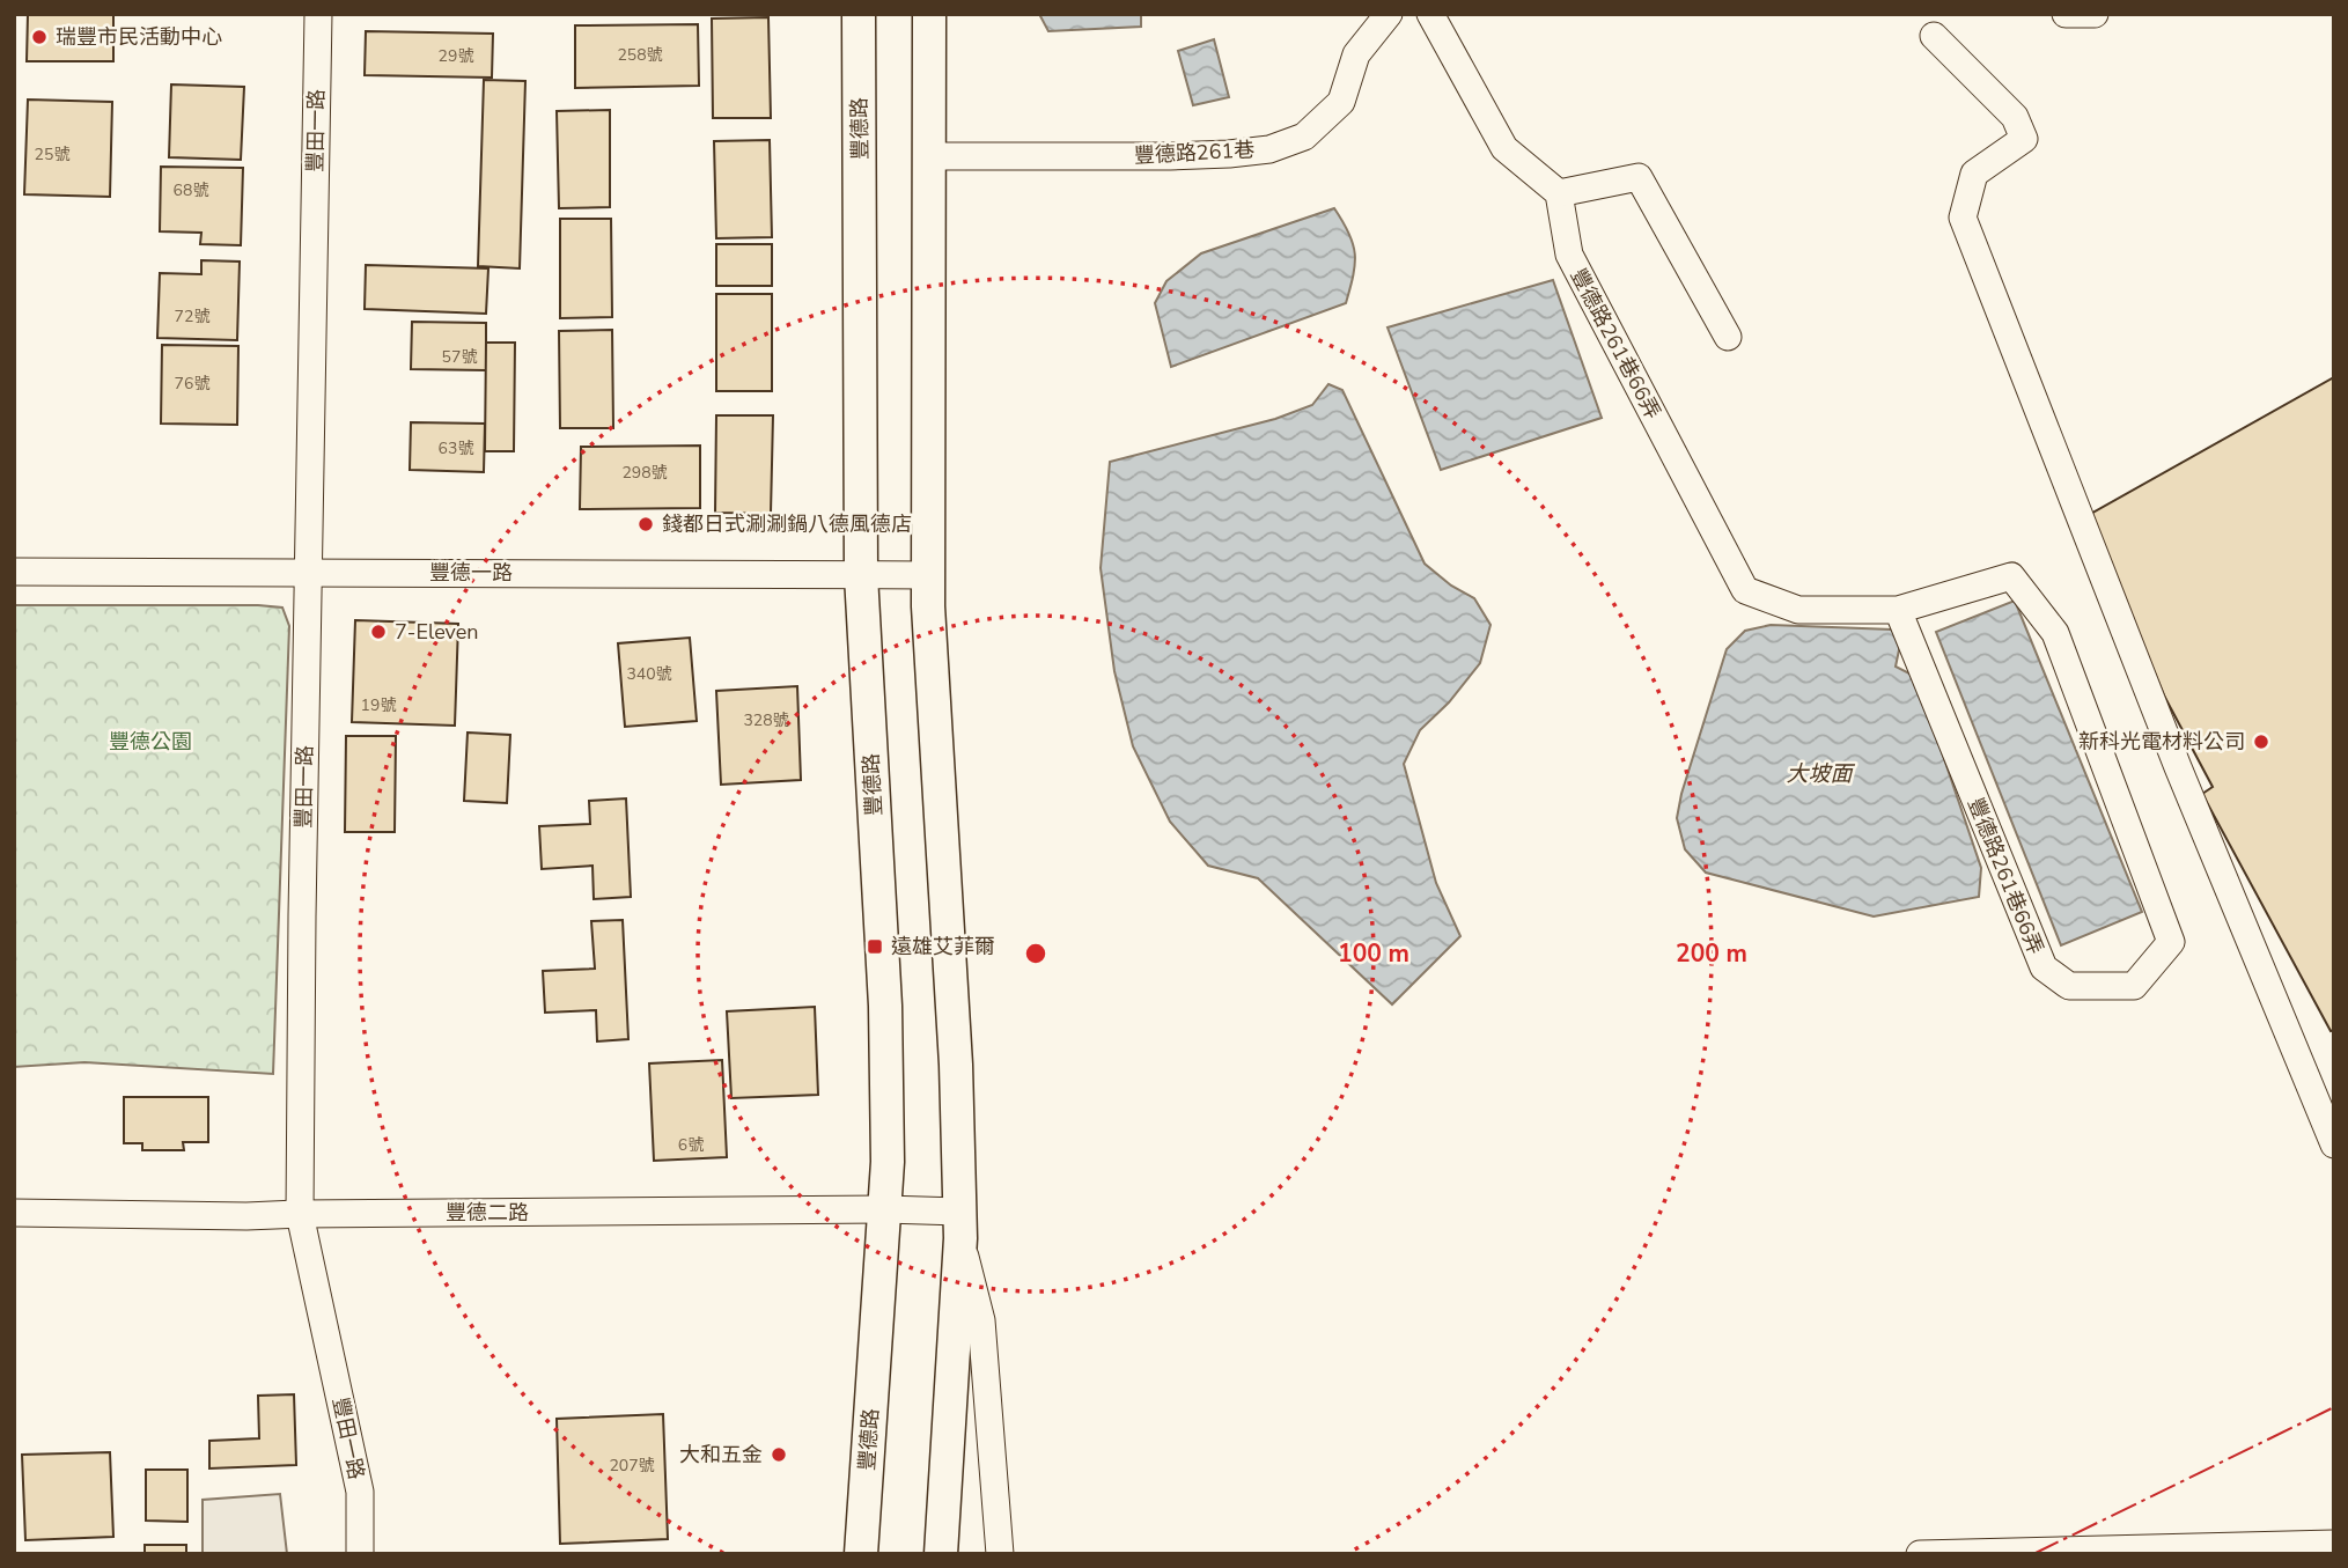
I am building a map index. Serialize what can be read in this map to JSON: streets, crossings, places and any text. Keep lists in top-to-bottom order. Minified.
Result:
{"streets":{"main road":["豐德路"],"street":["豐田一路","豐德路261巷","豐德路261巷66弄","豐德一路","豐德二路"]},"crossings":[["豐德路","豐德一路"],["豐德路","豐德二路"],["豐田一路","豐德一路"],["豐田一路","豐德二路"]],"water":["大坡面"],"parks":["豐德公園"],"places":{"other":["瑞豐市民活動中心","錢都日式涮涮鍋八德風德店","7-Eleven","新科光電材料公司","大和五金"],"transit":["遠雄艾菲爾"]},"house_numbers":["258號","29號","25號","68號","72號","57號","76號","63號","298號","340號","19號","328號","6號","207號"],"rings":["100 m","200 m"]}
